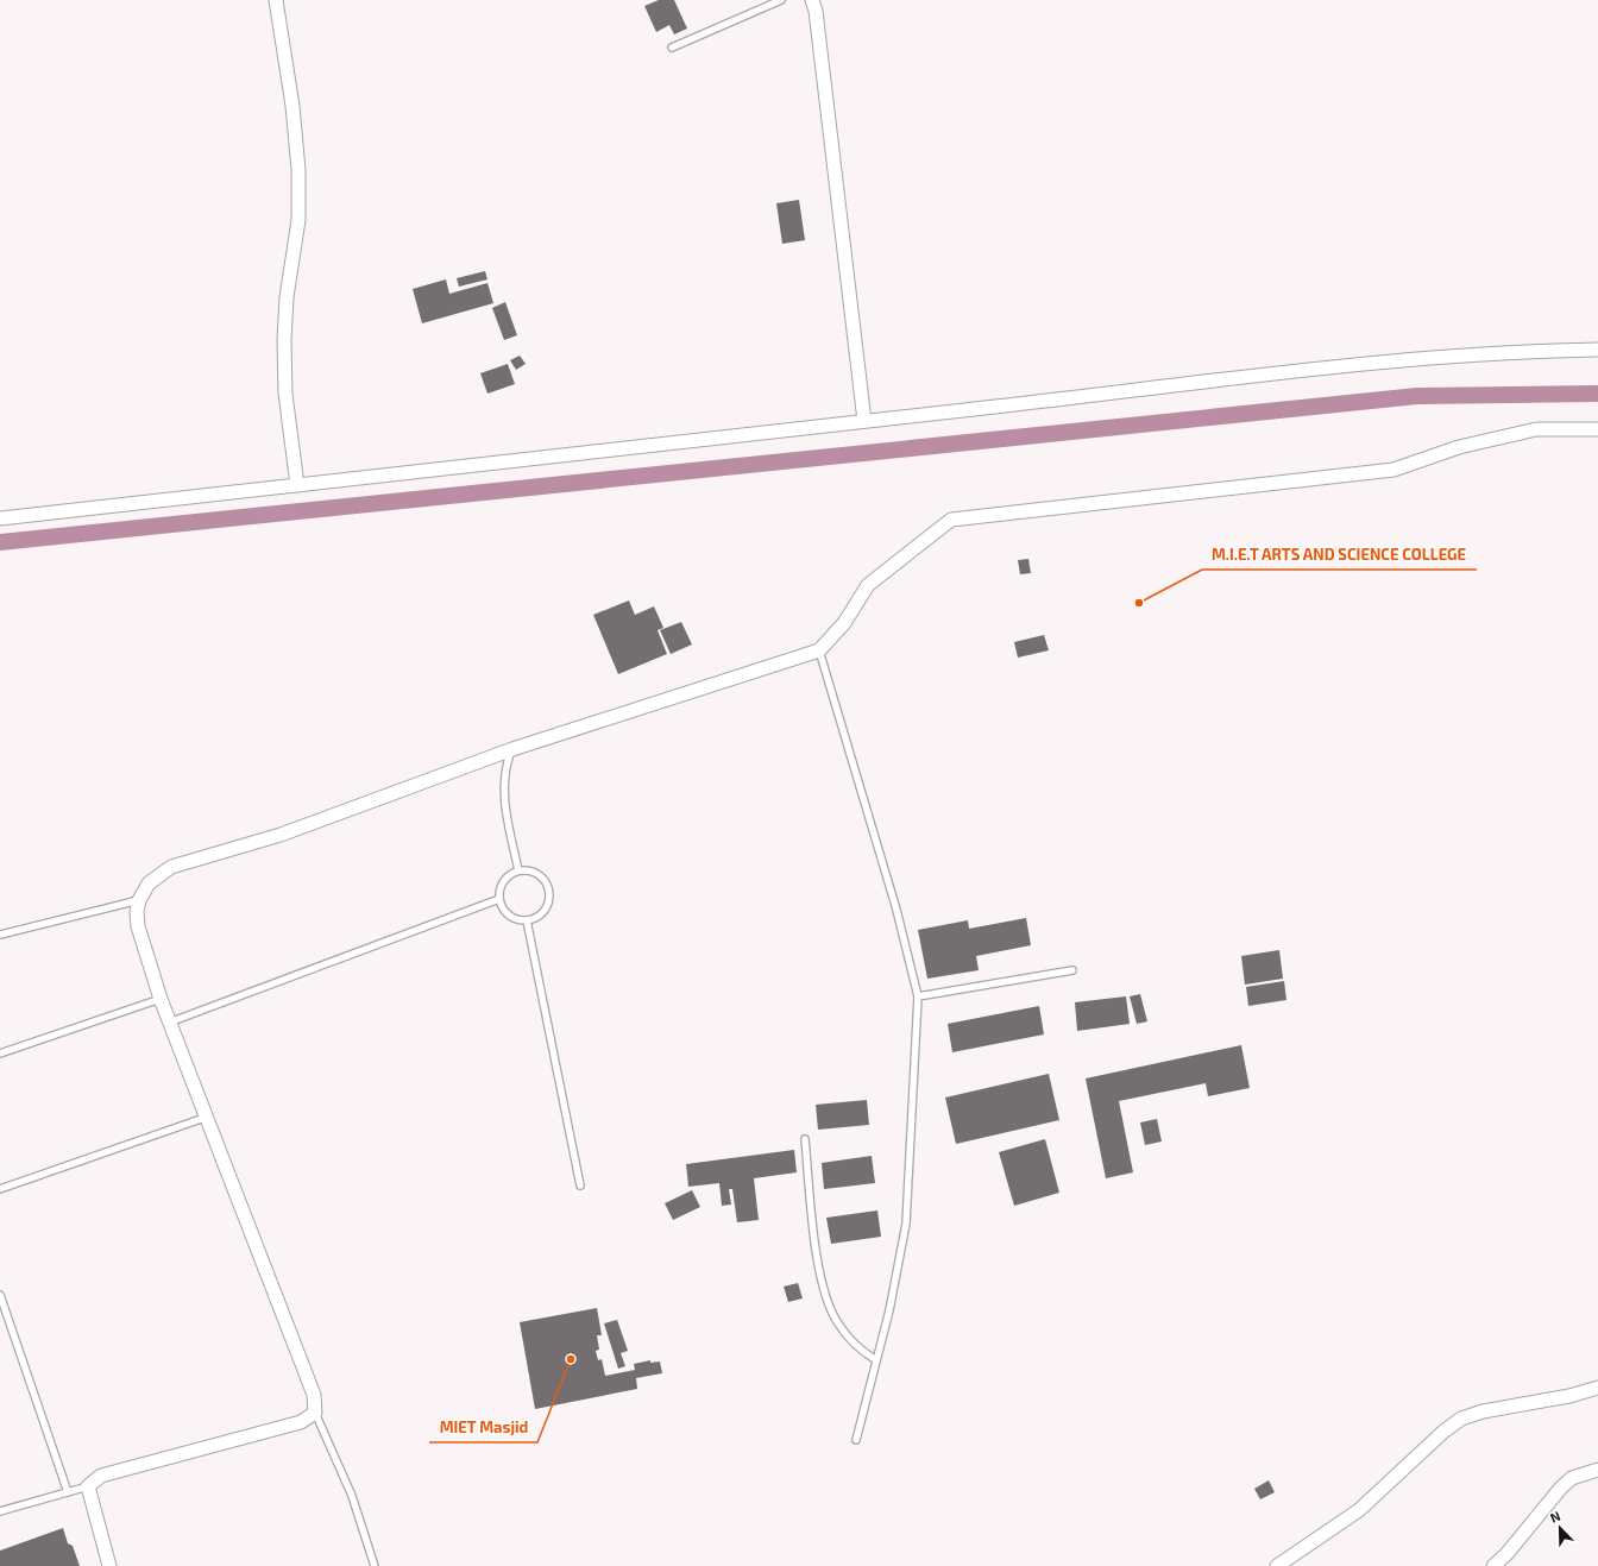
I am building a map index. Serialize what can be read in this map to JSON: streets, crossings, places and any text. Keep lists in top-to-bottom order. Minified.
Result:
{"places":["M.I.E.T ARTS AND SCIENCE COLLEGE","MIET Masjid"],"north":"top left"}
